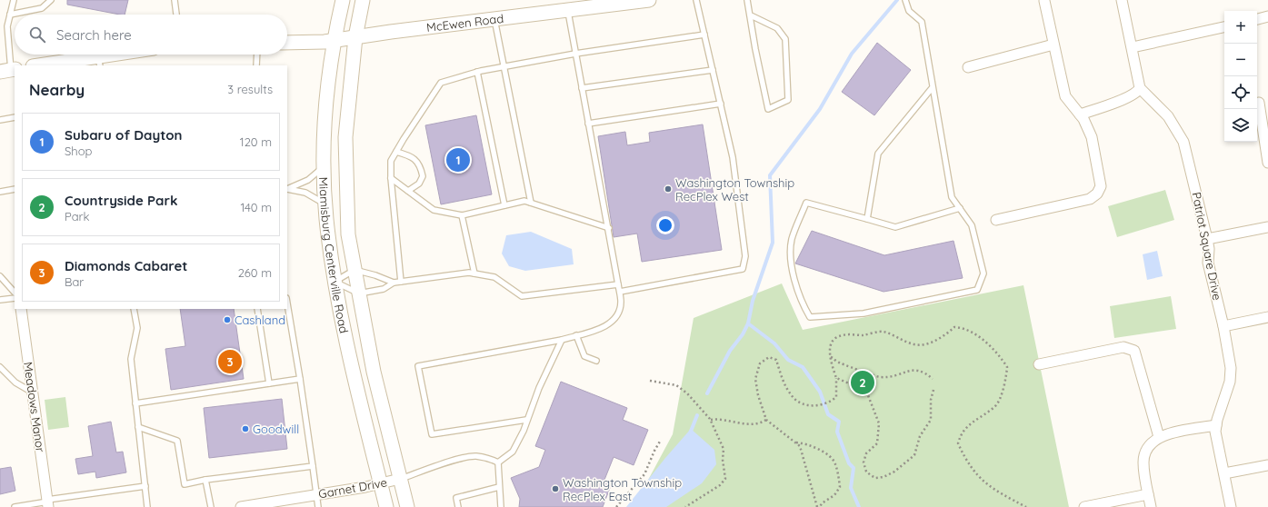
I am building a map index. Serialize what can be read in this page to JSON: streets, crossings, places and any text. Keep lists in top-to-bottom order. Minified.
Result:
{"streets":{"main road":["McEwen Road","Miamisburg Centerville Road"],"street":["Patriot Square Drive","Meadows Manor","Garnet Drive"]},"crossings":[["McEwen Road","Miamisburg Centerville Road"],["Miamisburg Centerville Road","Garnet Drive"]],"places":["Washington Township RecPlex West","Cashland","Goodwill","Washington Township RecPlex East"],"page":{"map_buttons":["+","−"],"search":"Search here","heading":["Nearby","3 results"],"list":[{"mark":"1","name":"Subaru of Dayton","note":"Shop","value":"120 m"},{"mark":"2","name":"Countryside Park","note":"Park","value":"140 m"},{"mark":"3","name":"Diamonds Cabaret","note":"Bar","value":"260 m"}],"pins":["1","3","2"]}}
